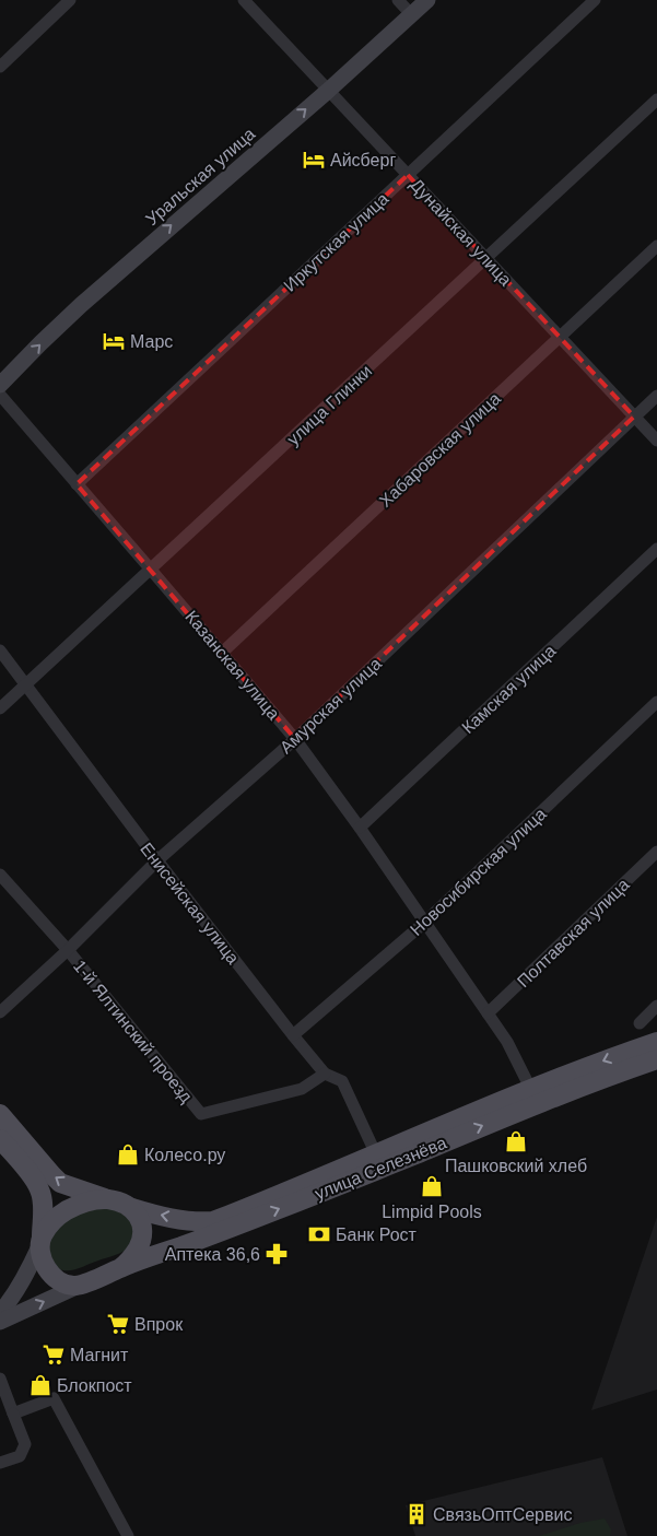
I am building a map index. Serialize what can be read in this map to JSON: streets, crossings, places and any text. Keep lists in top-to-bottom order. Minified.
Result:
{"streets":{"main road":["Уральская улица","улица Селезнёва"],"street":["Дунайская улица","Иркутская улица","улица Глинки","Хабаровская улица","Казанская улица","Камская улица","Амурская улица","Новосибирская улица","Енисейская улица","Полтавская улица","1-й Ялтинский проезд"]},"crossings":[["Уральская улица","Дунайская улица"],["Дунайская улица","Иркутская улица"],["Дунайская улица","улица Глинки"],["Дунайская улица","Хабаровская улица"],["Дунайская улица","Амурская улица"],["Иркутская улица","Казанская улица"],["улица Глинки","Казанская улица"],["улица Глинки","Енисейская улица"],["Хабаровская улица","Казанская улица"],["Казанская улица","Камская улица"],["Казанская улица","Амурская улица"],["Казанская улица","Новосибирская улица"],["Казанская улица","Полтавская улица"],["Казанская улица","улица Селезнёва"],["Амурская улица","Енисейская улица"],["Амурская улица","1-й Ялтинский проезд"],["Новосибирская улица","Енисейская улица"],["Енисейская улица","1-й Ялтинский проезд"],["Енисейская улица","улица Селезнёва"]],"one_way":["Уральская улица"],"places":{"hotel":["Айсберг","Марс"],"shop":["Пашковский хлеб","Колесо.ру","Limpid Pools","Блокпост"],"bank":["Банк Рост"],"pharmacy":["Аптека 36,6"],"supermarket":["Впрок","Магнит"],"building":["СвязьОптСервис"]}}
